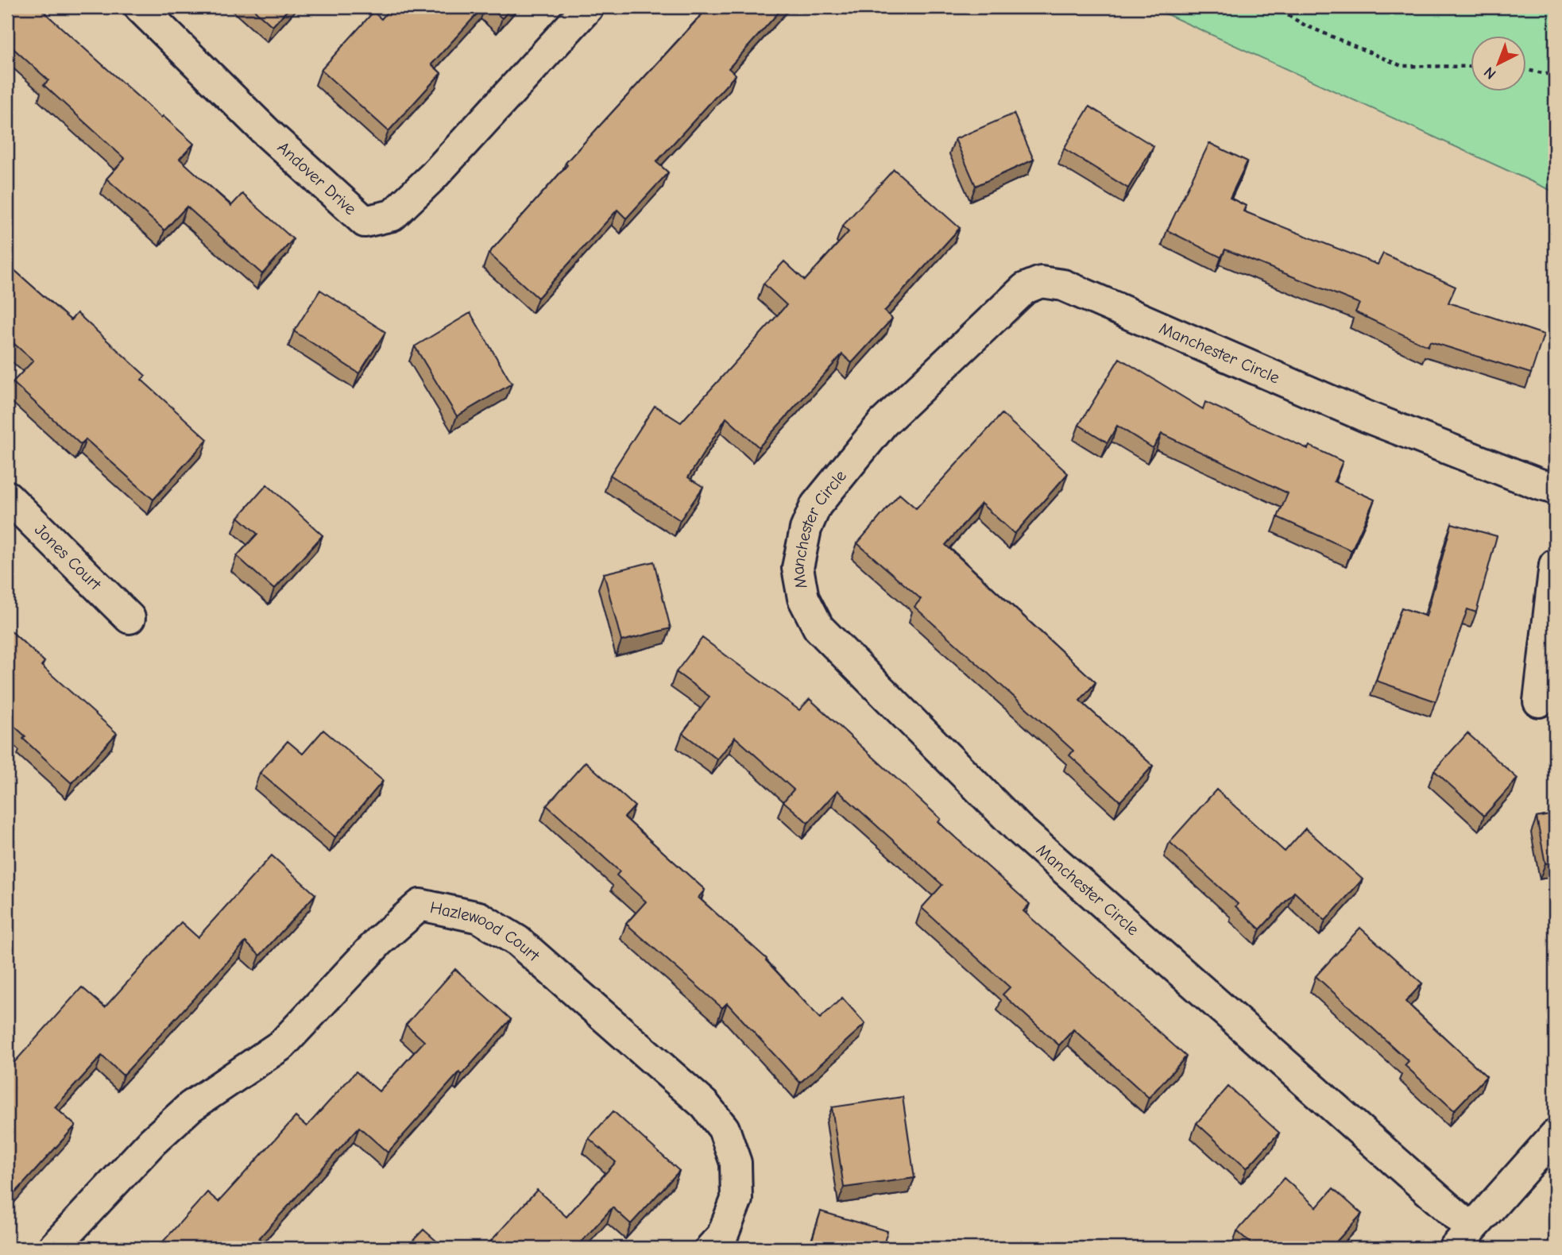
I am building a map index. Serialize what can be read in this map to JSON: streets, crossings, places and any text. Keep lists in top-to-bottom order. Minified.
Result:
{"streets":{"street":["Andover Drive","Manchester Circle","Jones Court","Hazlewood Court"]},"north":"bottom left"}
